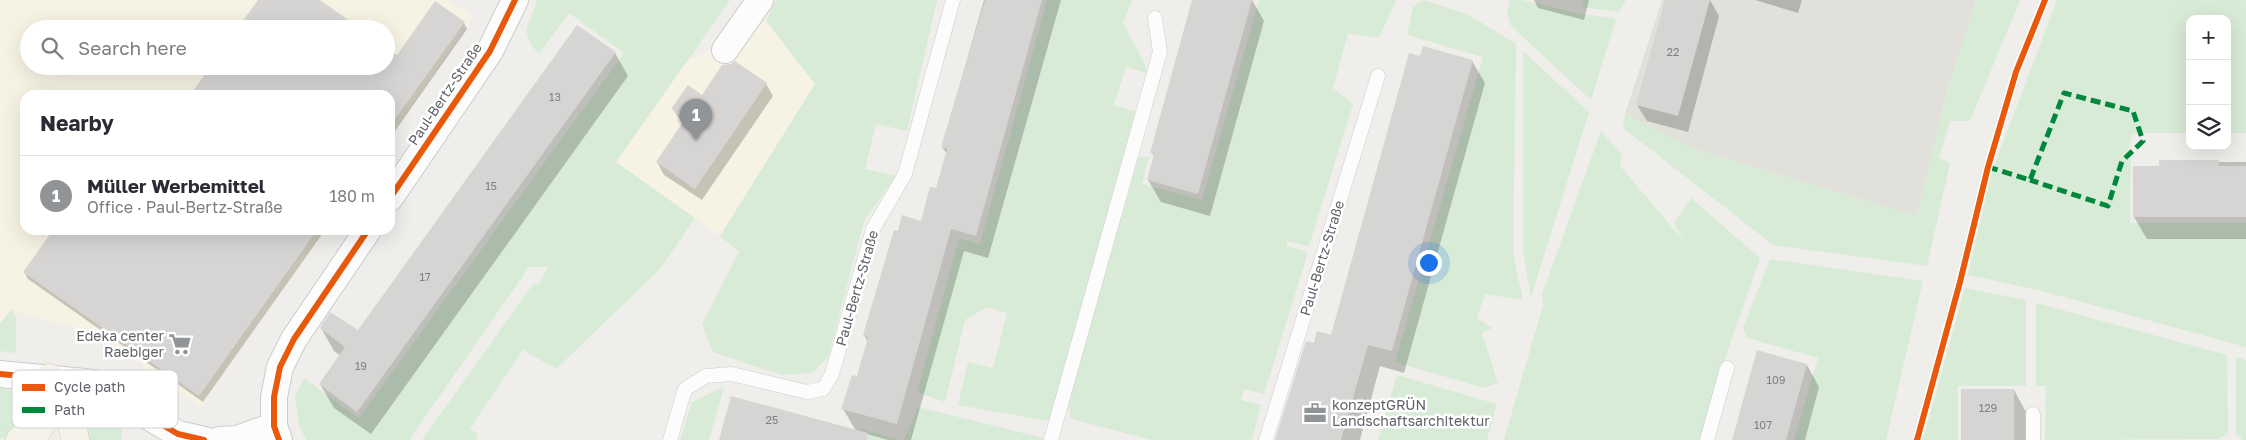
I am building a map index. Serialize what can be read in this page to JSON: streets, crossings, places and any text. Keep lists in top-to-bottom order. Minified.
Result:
{"streets":{"street":["Paul-Bertz-Straße"]},"places":{"supermarket":["Edeka center Raebiger"],"office":["konzeptGRÜN Landschaftsarchitektur"]},"house_numbers":["22","13","15","17","19","109","129","25","107"],"legend":["Cycle path","Path"],"page":{"map_buttons":["+","−"],"search":"Search here","heading":"Nearby","pins":"1","list":[{"mark":"1","name":"Müller Werbemittel","note":"Office · Paul-Bertz-Straße","value":"180 m"}]}}
